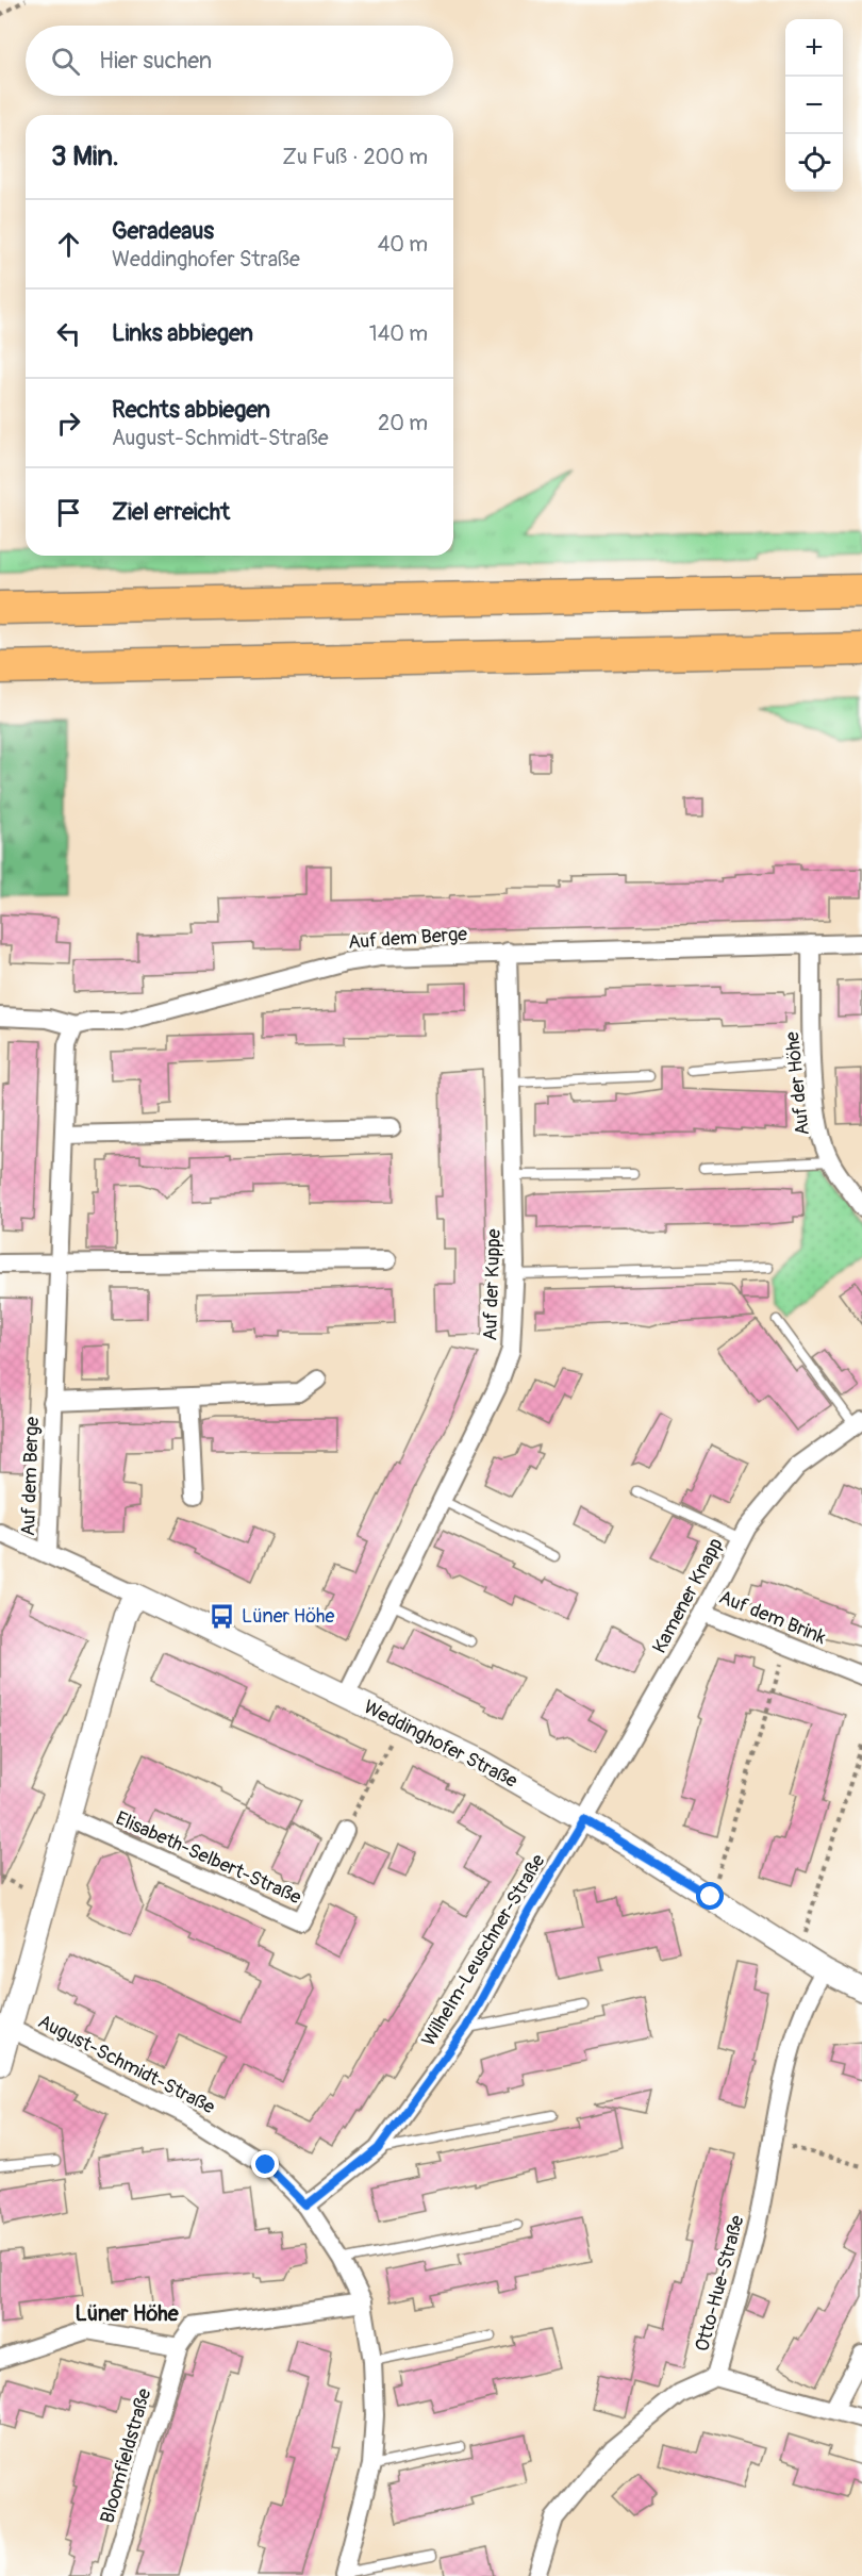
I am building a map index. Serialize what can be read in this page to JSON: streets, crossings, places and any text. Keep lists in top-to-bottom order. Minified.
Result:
{"streets":{"street":["Auf dem Berge","Auf der Höhe","Auf der Kuppe","Kamener Knapp","Auf dem Brink","Weddinghofer Straße","Elisabeth-Selbert-Straße","Wilhelm-Leuschner-Straße","August-Schmidt-Straße","Otto-Hue-Straße","Bloomfieldstraße"]},"crossings":[["Auf dem Berge","Auf der Höhe"],["Auf dem Berge","Auf der Kuppe"],["Auf dem Berge","Weddinghofer Straße"],["Auf der Kuppe","Weddinghofer Straße"],["Kamener Knapp","Auf dem Brink"],["Kamener Knapp","Weddinghofer Straße"],["Kamener Knapp","Wilhelm-Leuschner-Straße"],["Weddinghofer Straße","Wilhelm-Leuschner-Straße"],["Weddinghofer Straße","Otto-Hue-Straße"],["Wilhelm-Leuschner-Straße","August-Schmidt-Straße"]],"districts":["Lüner Höhe"],"places":{"bus stop":["Lüner Höhe"]},"page":{"map_buttons":["+","−"],"search":"Hier suchen","heading":["3 Min.","Zu Fuß · 200 m"],"list":[["Geradeaus","Weddinghofer Straße","40 m"],["Links abbiegen","140 m"],["Rechts abbiegen","August-Schmidt-Straße","20 m"],"Ziel erreicht"]}}
